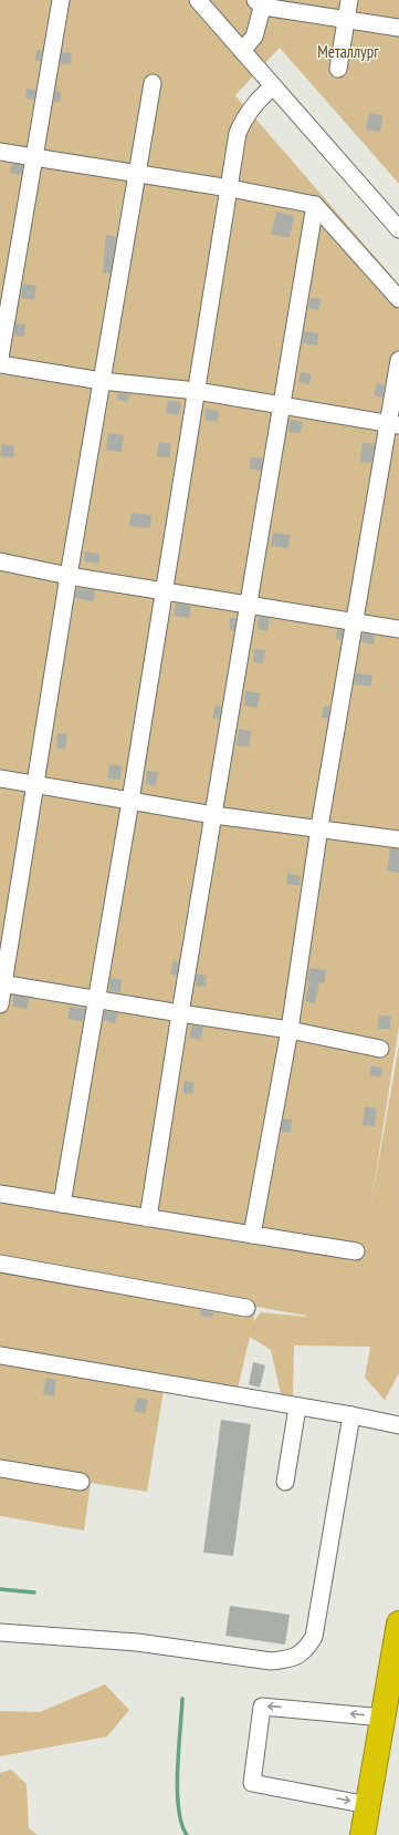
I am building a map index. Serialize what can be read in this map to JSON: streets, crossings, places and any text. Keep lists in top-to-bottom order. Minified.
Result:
{"parks":["Металлург"]}
